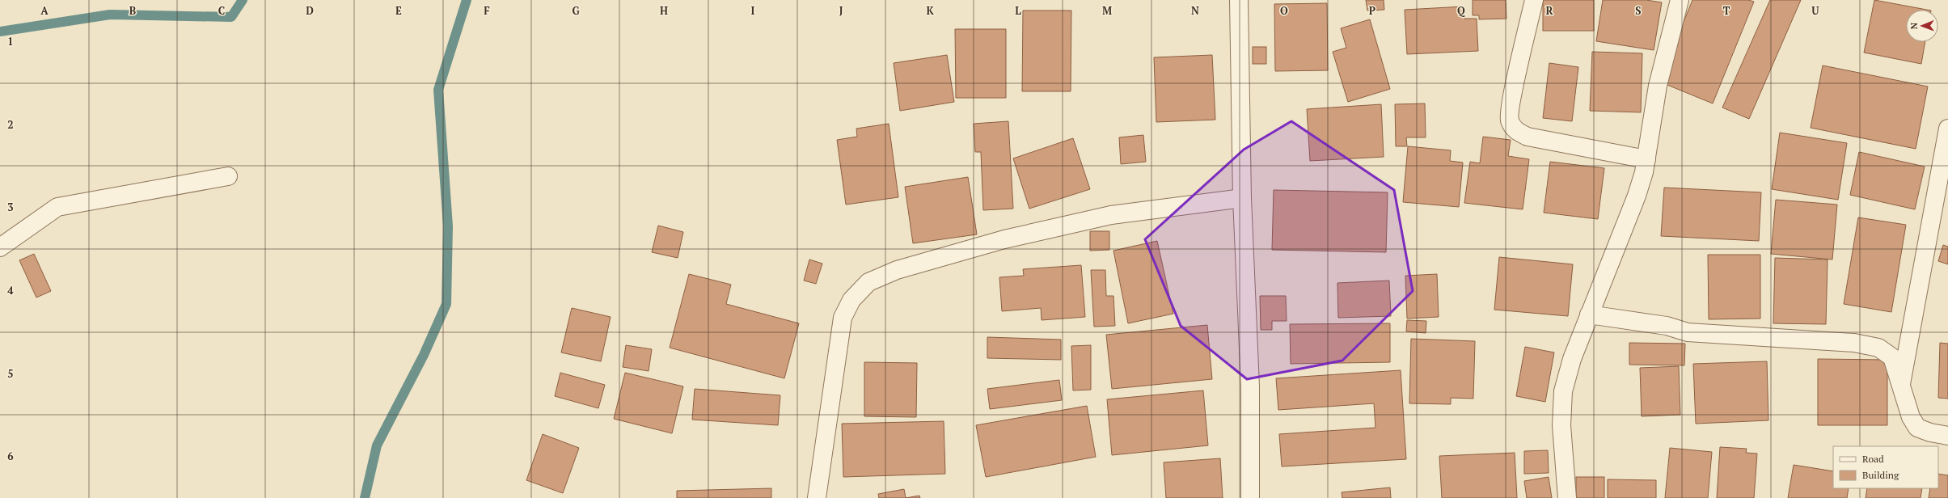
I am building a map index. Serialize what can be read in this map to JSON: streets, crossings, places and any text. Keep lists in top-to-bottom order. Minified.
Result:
{"legend":["Road","Building"],"north":"left","grid":{"columns":["A","B","C","D","E","F","G","H","I","J","K","L","M","N","O","P","Q","R","S","T","U"],"rows":["1","2","3","4","5","6"]}}
